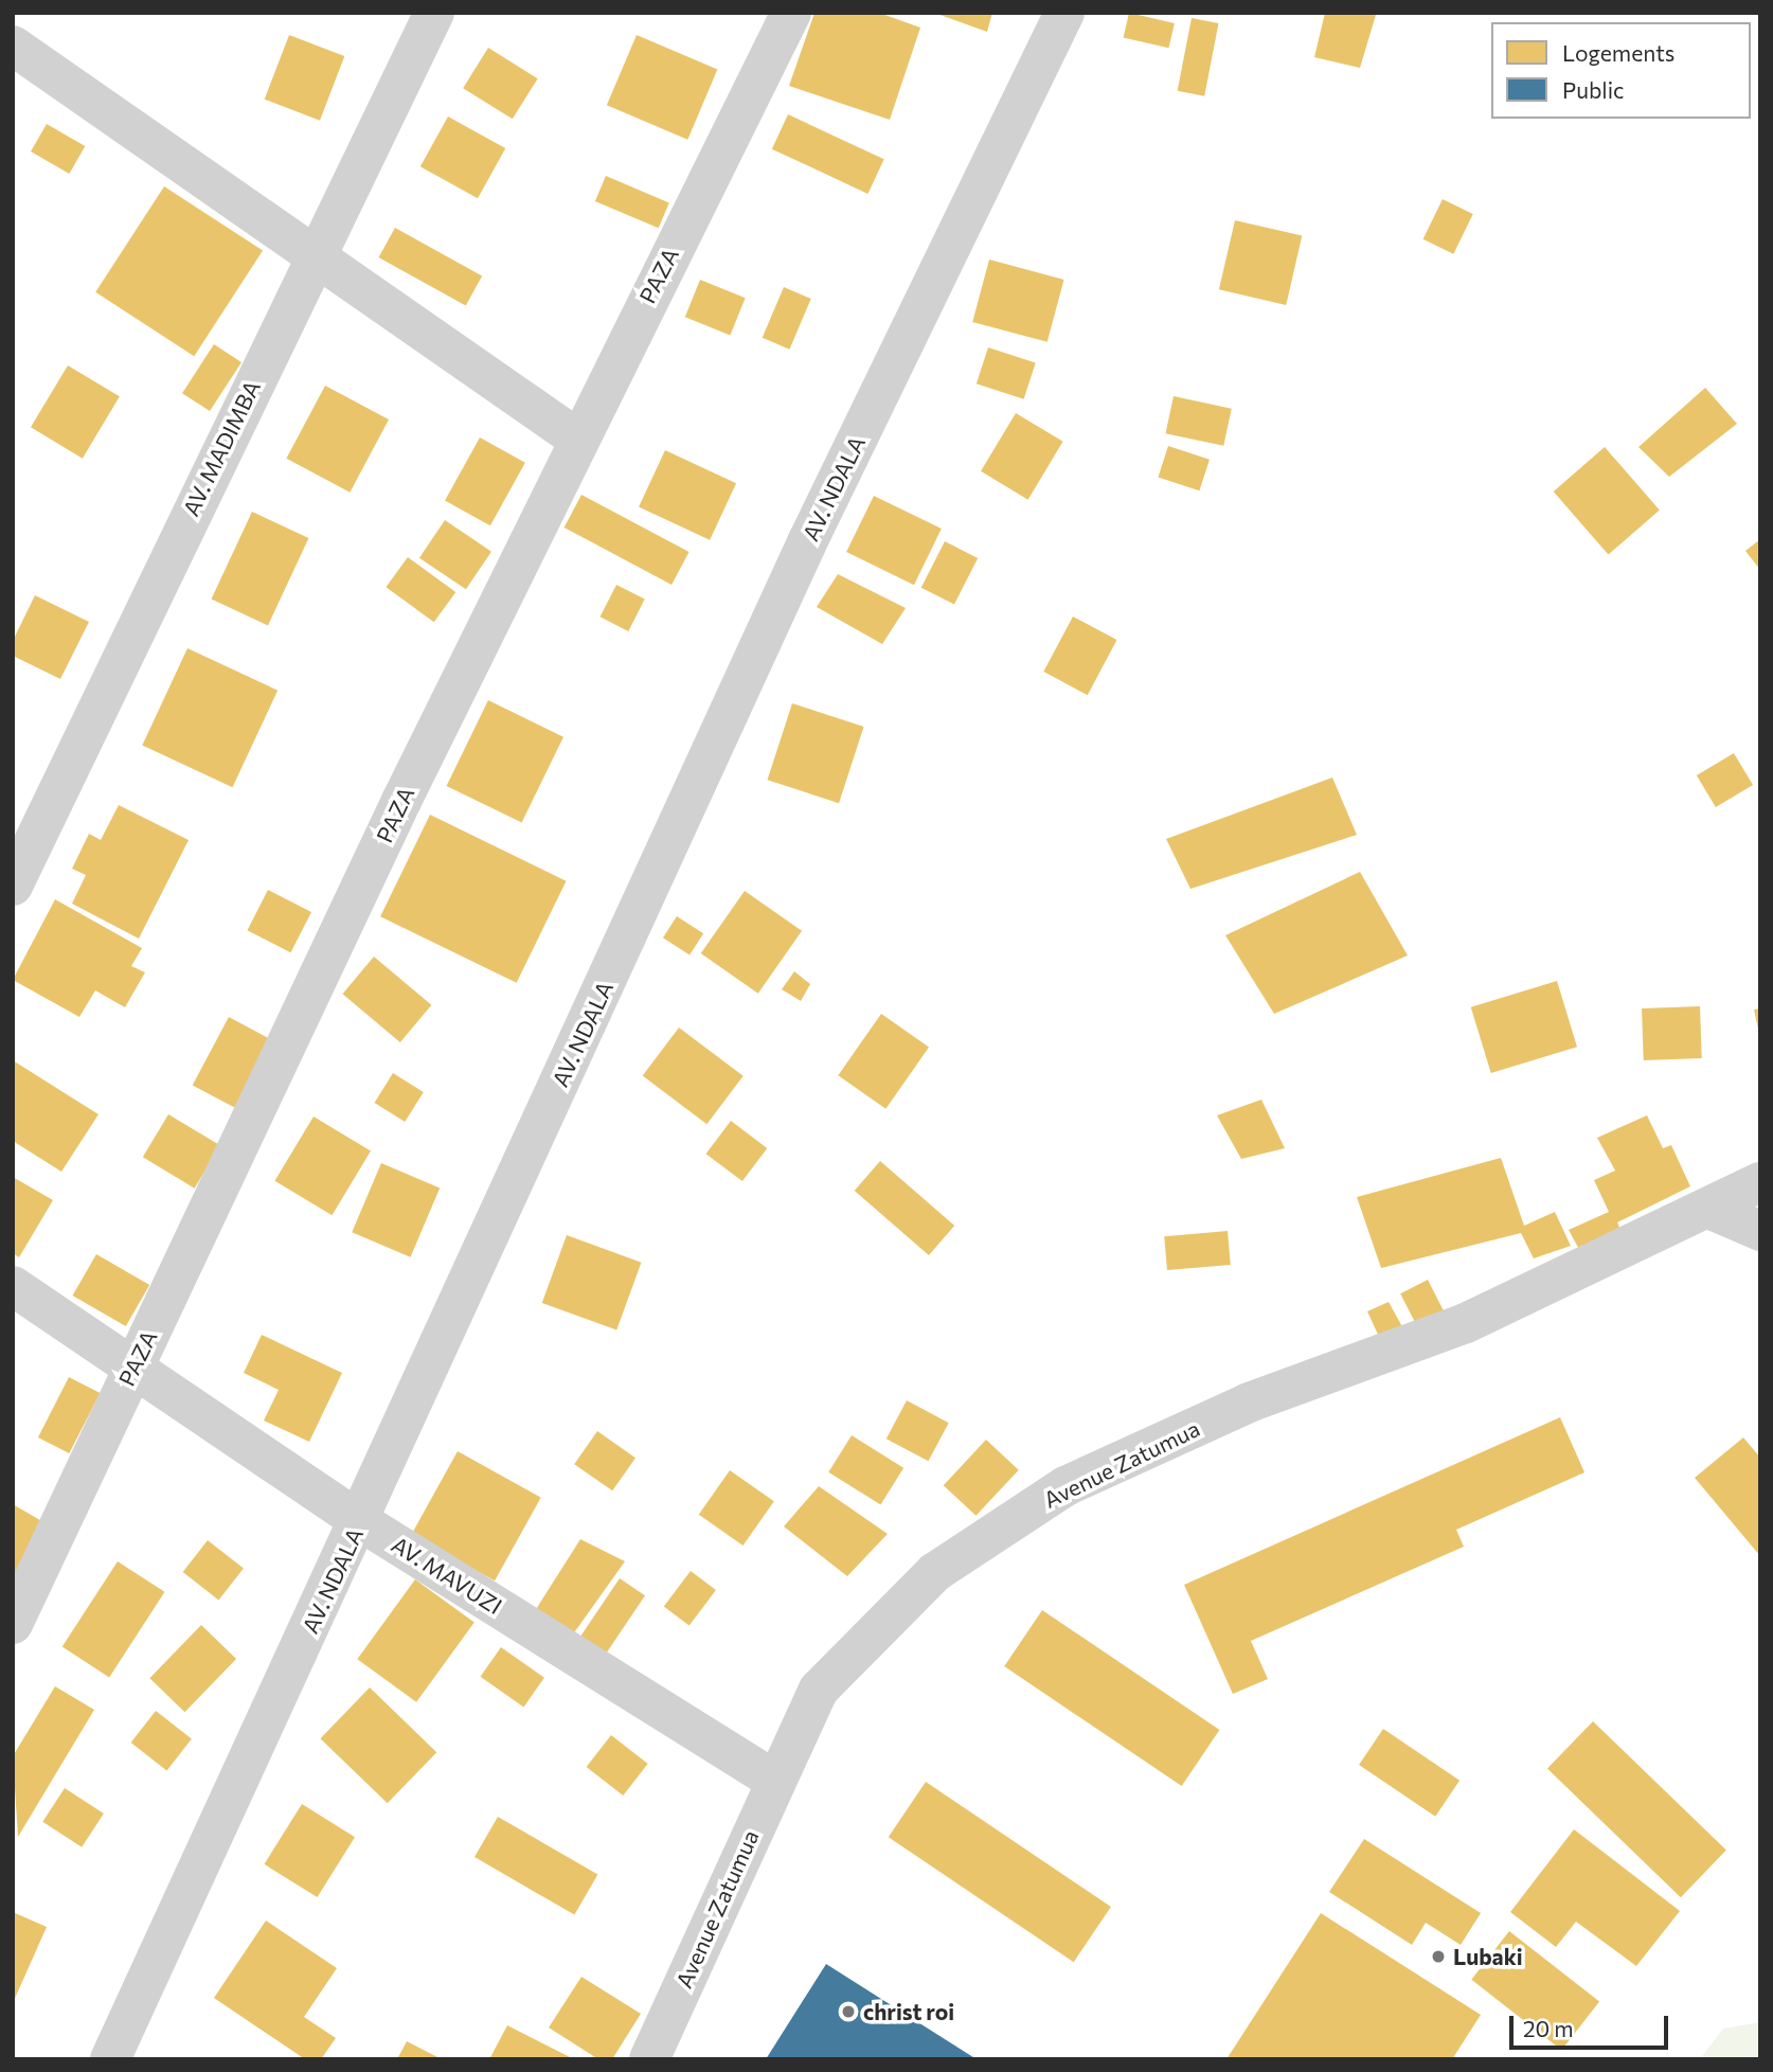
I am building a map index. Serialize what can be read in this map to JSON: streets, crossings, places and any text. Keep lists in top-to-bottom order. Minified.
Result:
{"streets":{"street":["PAZA","AV. MADIMBA","AV. NDALA","Avenue Zatumua","AV. MAVUZI"]},"crossings":[["PAZA","AV. MAVUZI"],["AV. NDALA","AV. MAVUZI"],["Avenue Zatumua","AV. MAVUZI"]],"places":["Lubaki","christ roi"],"legend":["Logements","Public"],"scale_bar":"20 m"}
